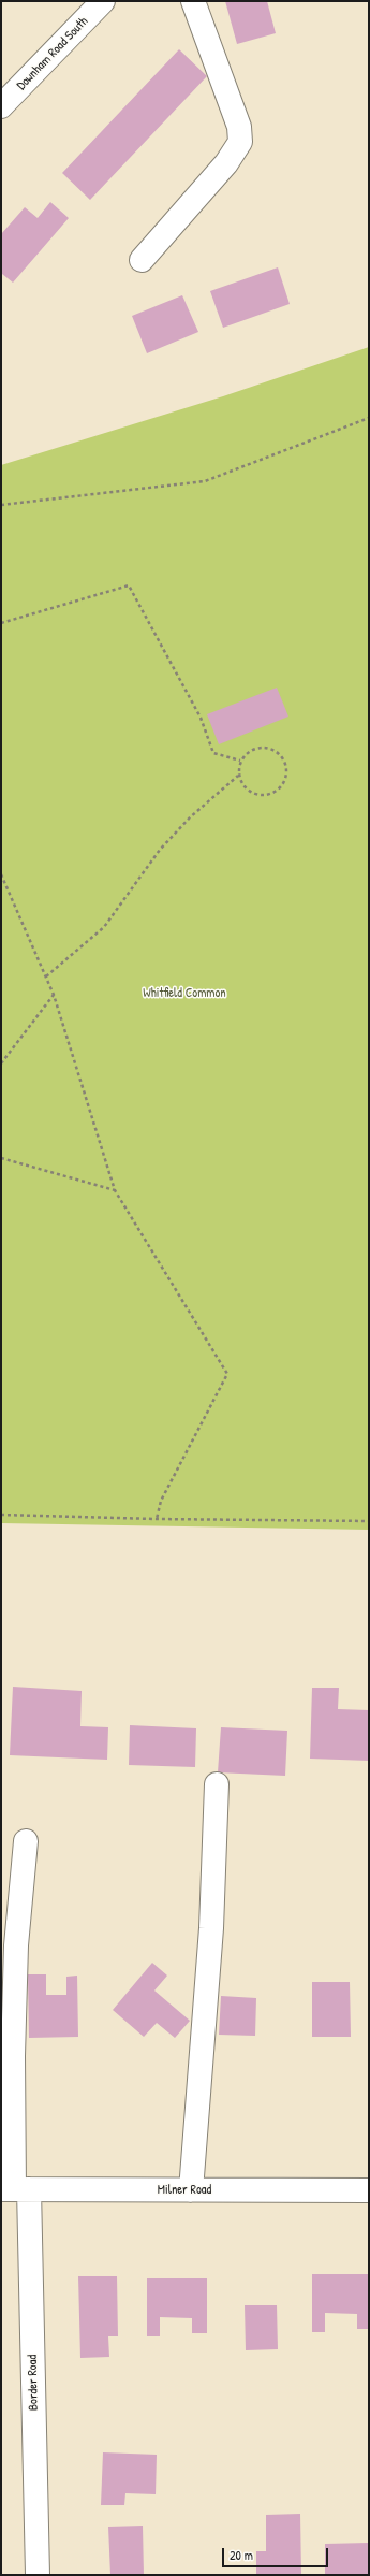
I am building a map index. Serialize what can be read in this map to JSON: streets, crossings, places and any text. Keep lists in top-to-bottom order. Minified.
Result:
{"streets":{"street":["Downham Road South","Milner Road","Border Road"]},"crossings":[["Milner Road","Border Road"]],"parks":["Whitfield Common"],"scale_bar":"20 m"}
